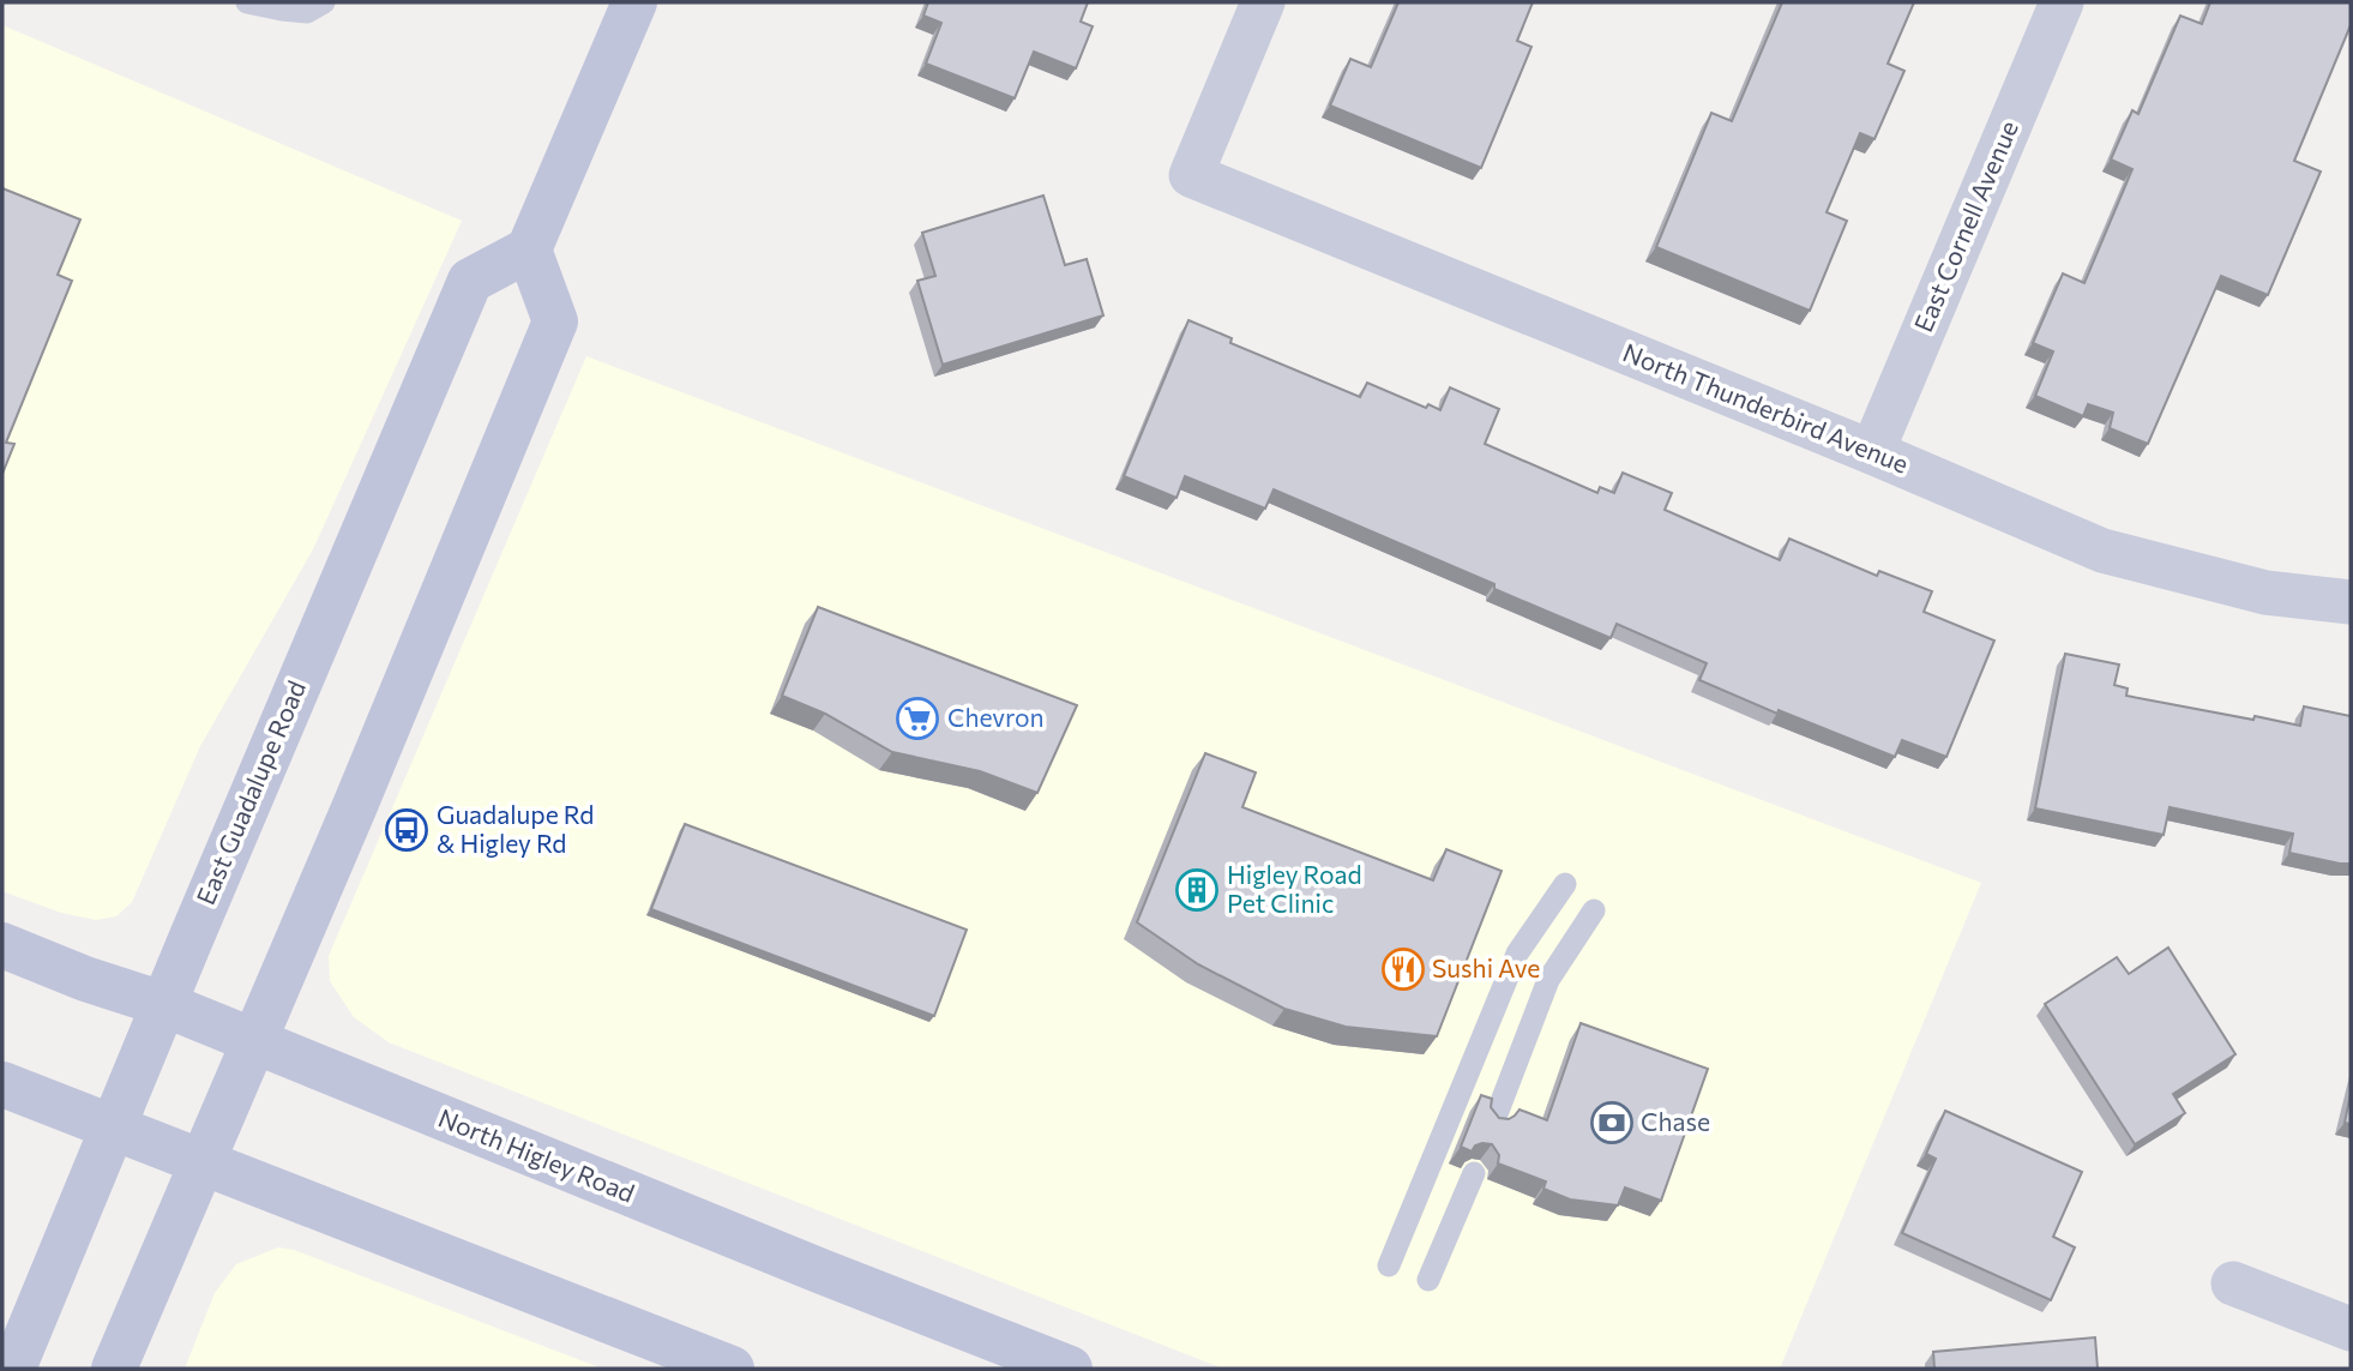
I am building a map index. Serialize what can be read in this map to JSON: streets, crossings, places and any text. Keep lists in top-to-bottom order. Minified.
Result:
{"streets":{"main road":["East Guadalupe Road","North Higley Road"],"street":["East Cornell Avenue","North Thunderbird Avenue"]},"crossings":[["East Cornell Avenue","North Thunderbird Avenue"],["East Guadalupe Road","North Higley Road"]],"places":{"supermarket":["Chevron"],"bus stop":["Guadalupe Rd & Higley Rd"],"building":["Higley Road Pet Clinic"],"restaurant":["Sushi Ave"],"bank":["Chase"]}}
